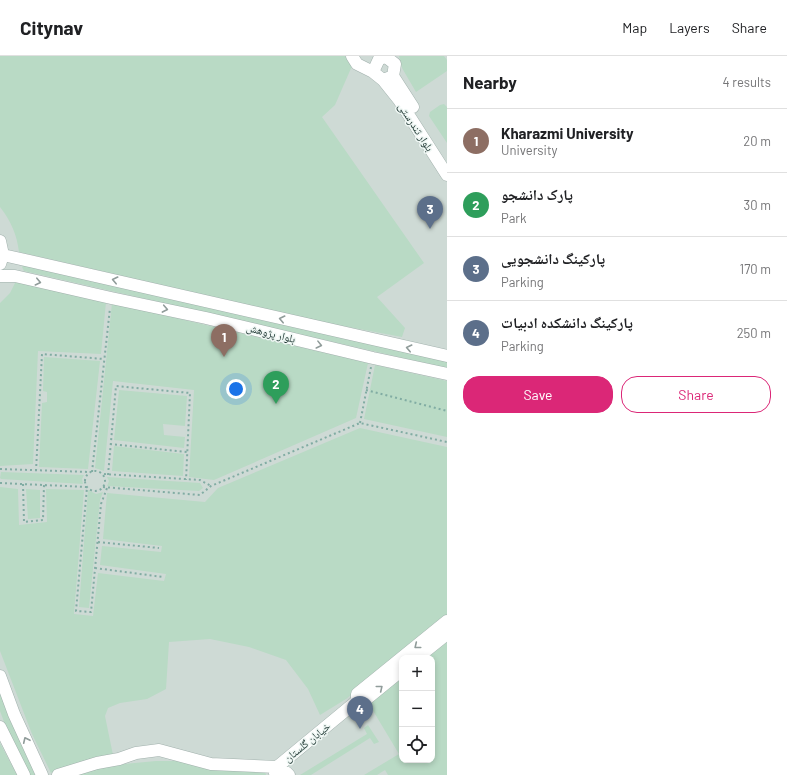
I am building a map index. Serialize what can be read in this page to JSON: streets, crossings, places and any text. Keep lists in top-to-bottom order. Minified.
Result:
{"streets":{"lane":["بلوار تندرستی","بلوار پژوهش","خیابان گلستان"]},"page":{"header":"Citynav","nav":["Map","Layers","Share"],"heading":["Nearby","4 results"],"list":[{"mark":"1","name":"Kharazmi University","note":"University","value":"20 m"},{"mark":"2","name":"پارک دانشجو","note":"Park","value":"30 m"},{"mark":"3","name":"پارکینگ دانشجویی","note":"Parking","value":"170 m"},{"mark":"4","name":"پارکینگ دانشکده ادبیات","note":"Parking","value":"250 m"}],"pins":["3","1","2","4"],"buttons":["Save","Share"],"map_buttons":["+","−"]}}
